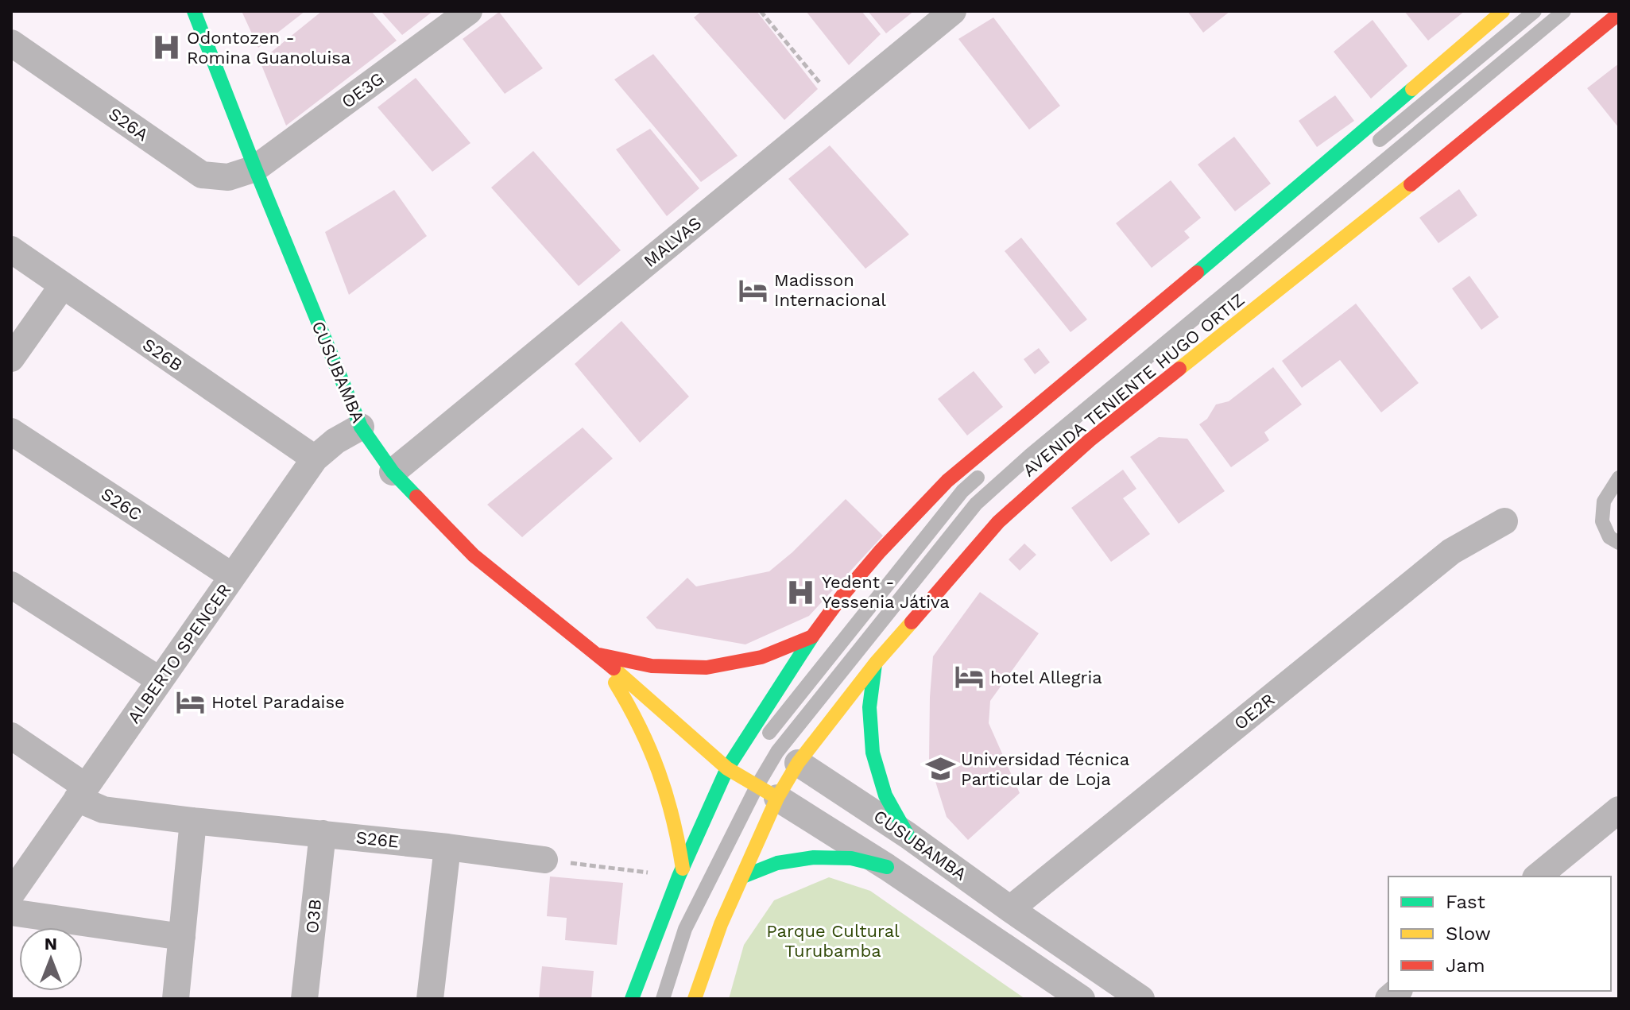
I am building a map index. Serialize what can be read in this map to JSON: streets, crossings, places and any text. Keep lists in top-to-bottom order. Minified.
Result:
{"streets":{"main road":["CUSUBAMBA","AVENIDA TENIENTE HUGO ORTIZ"],"street":["OE3G","S26A","MALVAS","S26B","S26C","ALBERTO SPENCER","OE2R","S26E","O3B"]},"crossings":[["OE3G","S26A"],["OE3G","CUSUBAMBA"],["S26A","CUSUBAMBA"],["MALVAS","CUSUBAMBA"],["S26B","ALBERTO SPENCER"],["CUSUBAMBA","AVENIDA TENIENTE HUGO ORTIZ"],["CUSUBAMBA","ALBERTO SPENCER"],["CUSUBAMBA","OE2R"],["S26C","ALBERTO SPENCER"],["ALBERTO SPENCER","S26E"],["S26E","O3B"]],"parks":["Parque Cultural Turubamba"],"places":{"hospital":["Odontozen - Romina Guanoluisa","Yedent - Yessenia Játiva"],"hotel":["Madisson Internacional","hotel Allegria","Hotel Paradaise"],"school or university":["Universidad Técnica Particular de Loja"]},"legend":["Fast","Slow","Jam"],"north":"top"}
